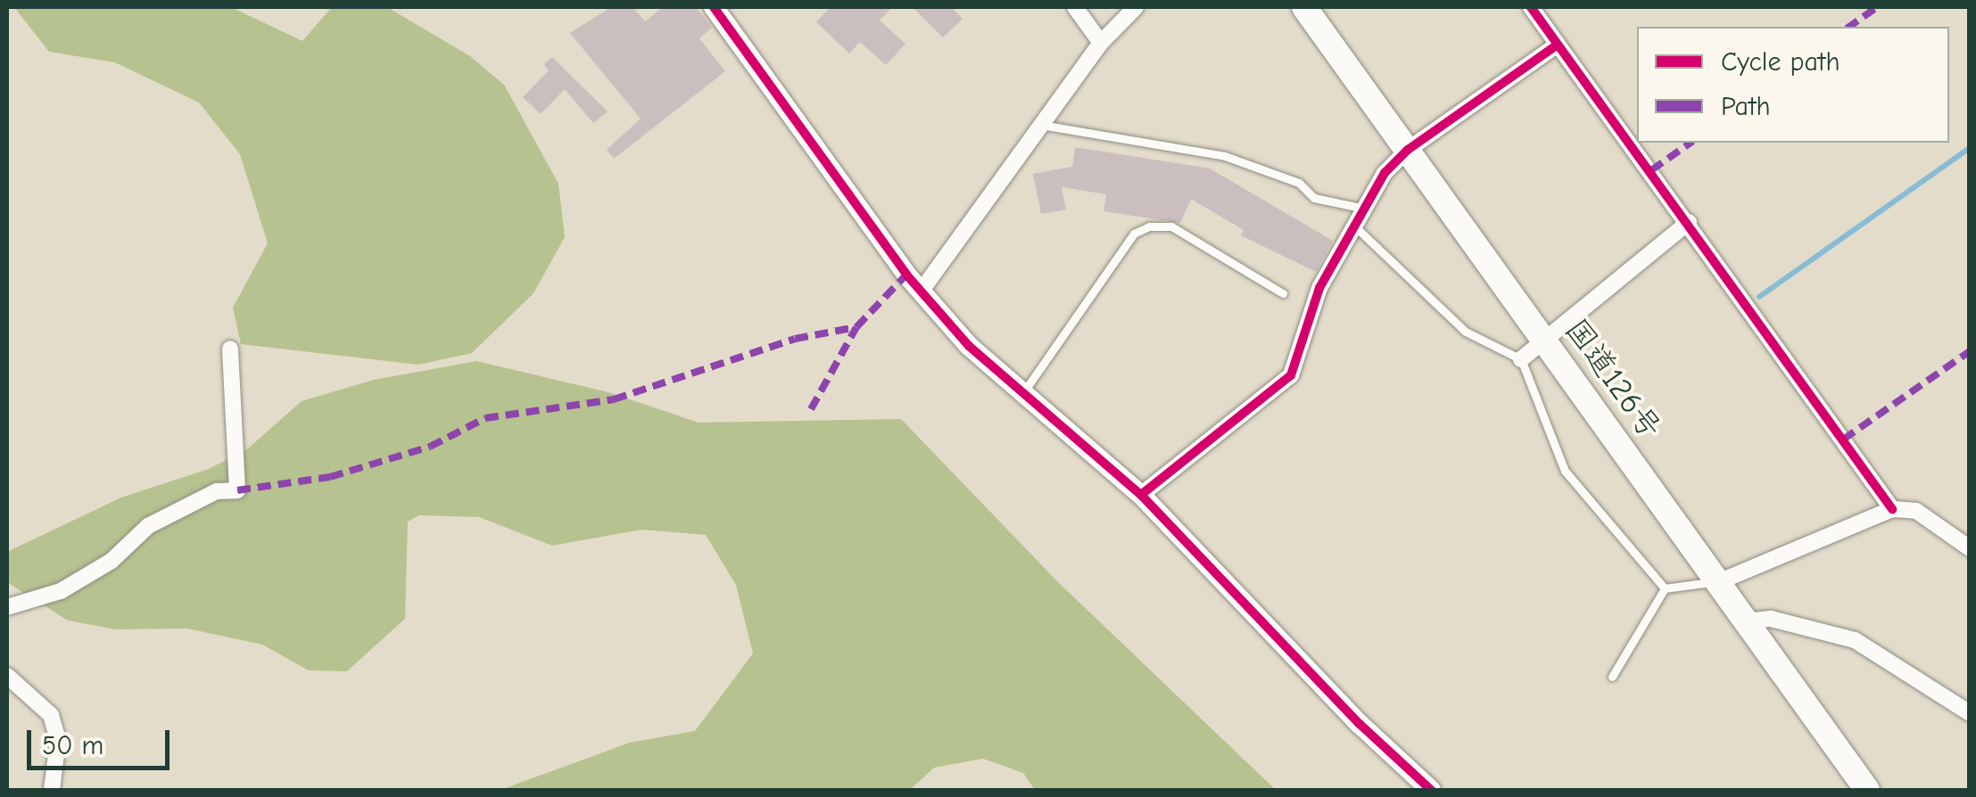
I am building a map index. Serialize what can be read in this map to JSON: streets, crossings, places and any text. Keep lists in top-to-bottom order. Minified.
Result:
{"streets":{"highway":["国道126号"]},"legend":["Cycle path","Path"],"scale_bar":"50 m"}
